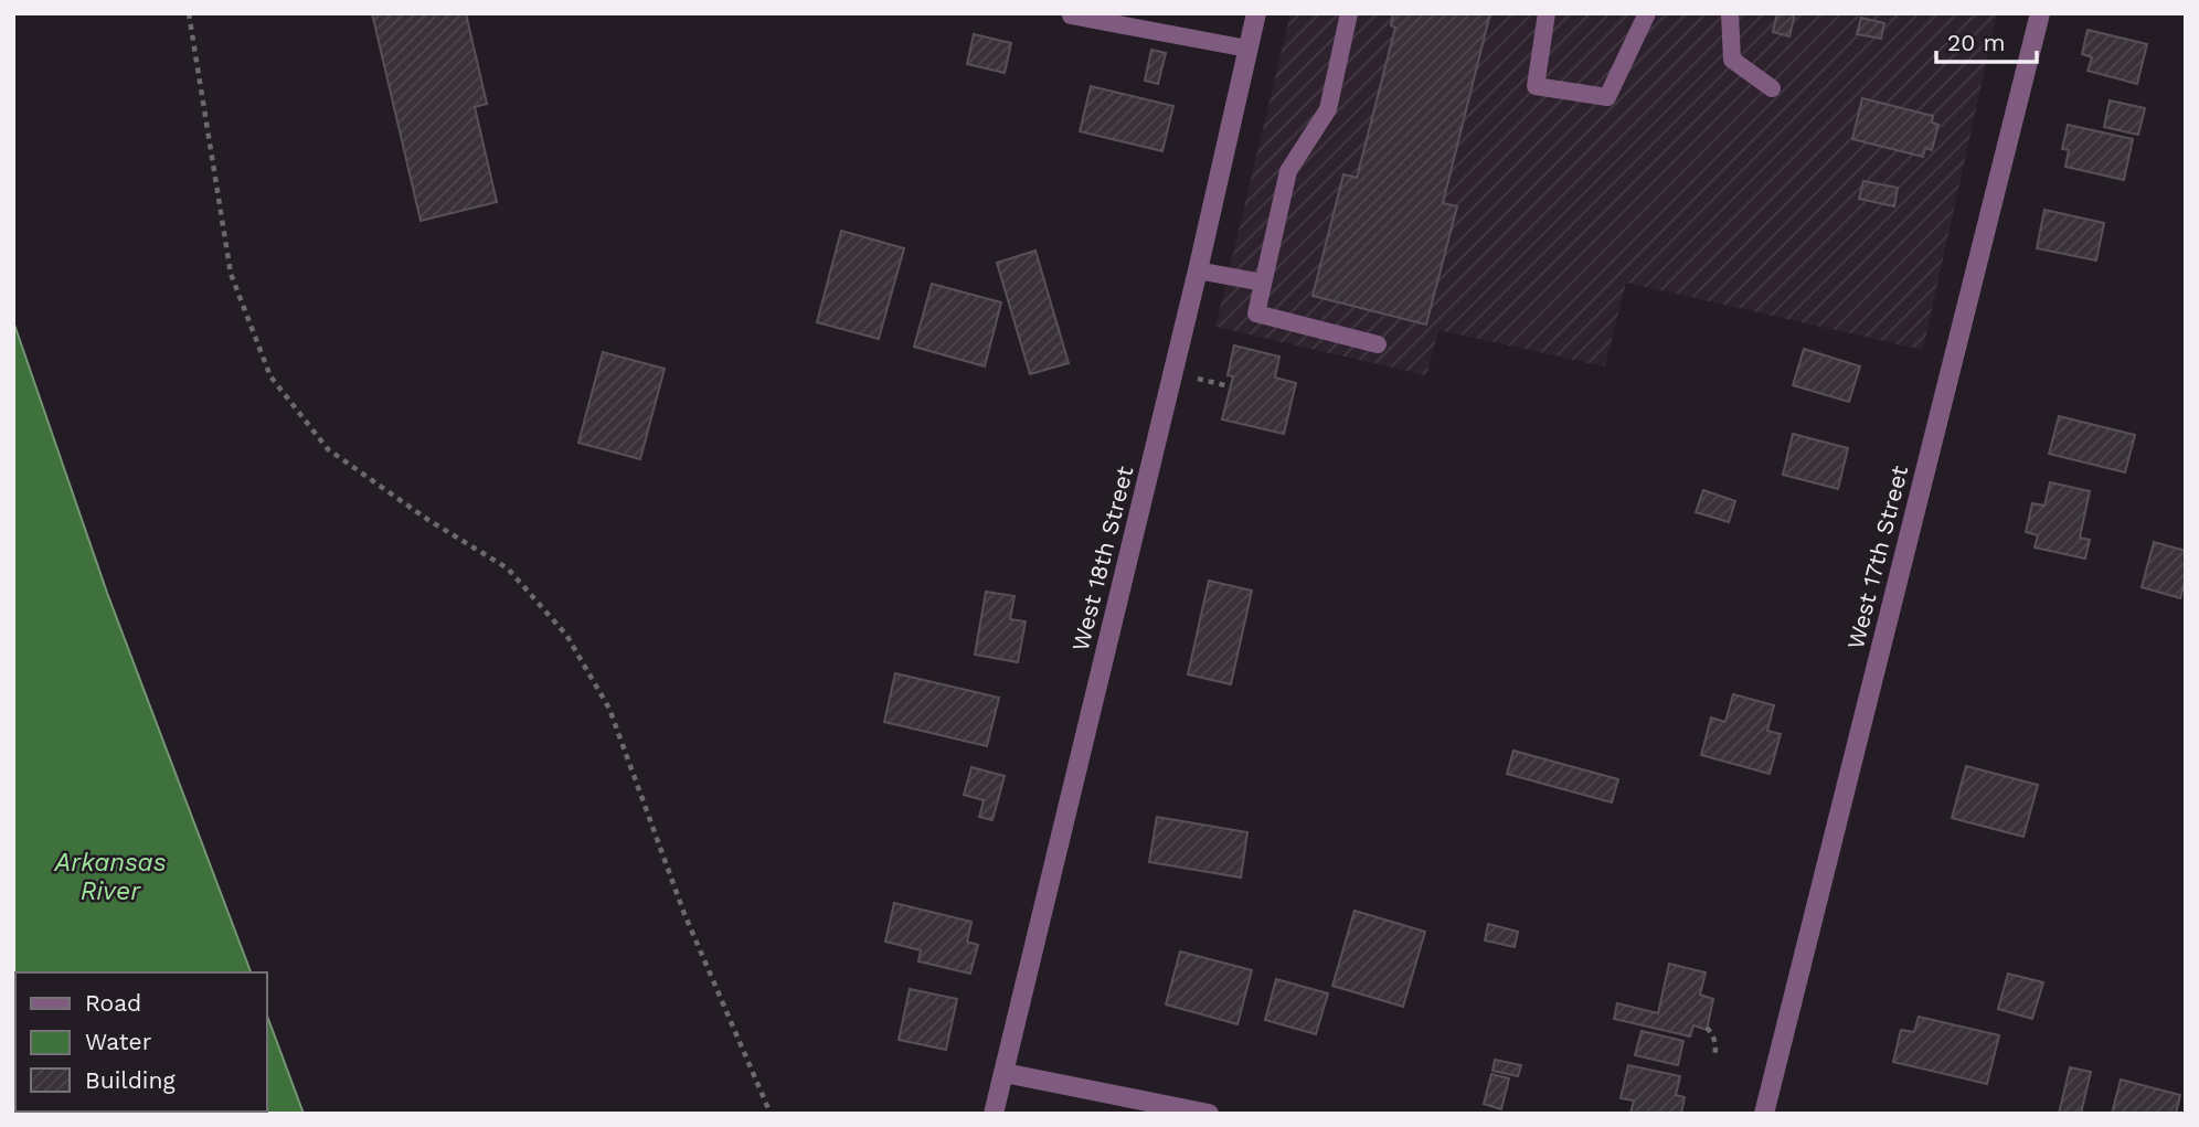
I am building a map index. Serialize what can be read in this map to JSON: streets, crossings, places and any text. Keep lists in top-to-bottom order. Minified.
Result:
{"streets":{"street":["West 17th Street","West 18th Street"]},"water":["Arkansas River"],"legend":["Road","Water","Building"],"scale_bar":"20 m"}
